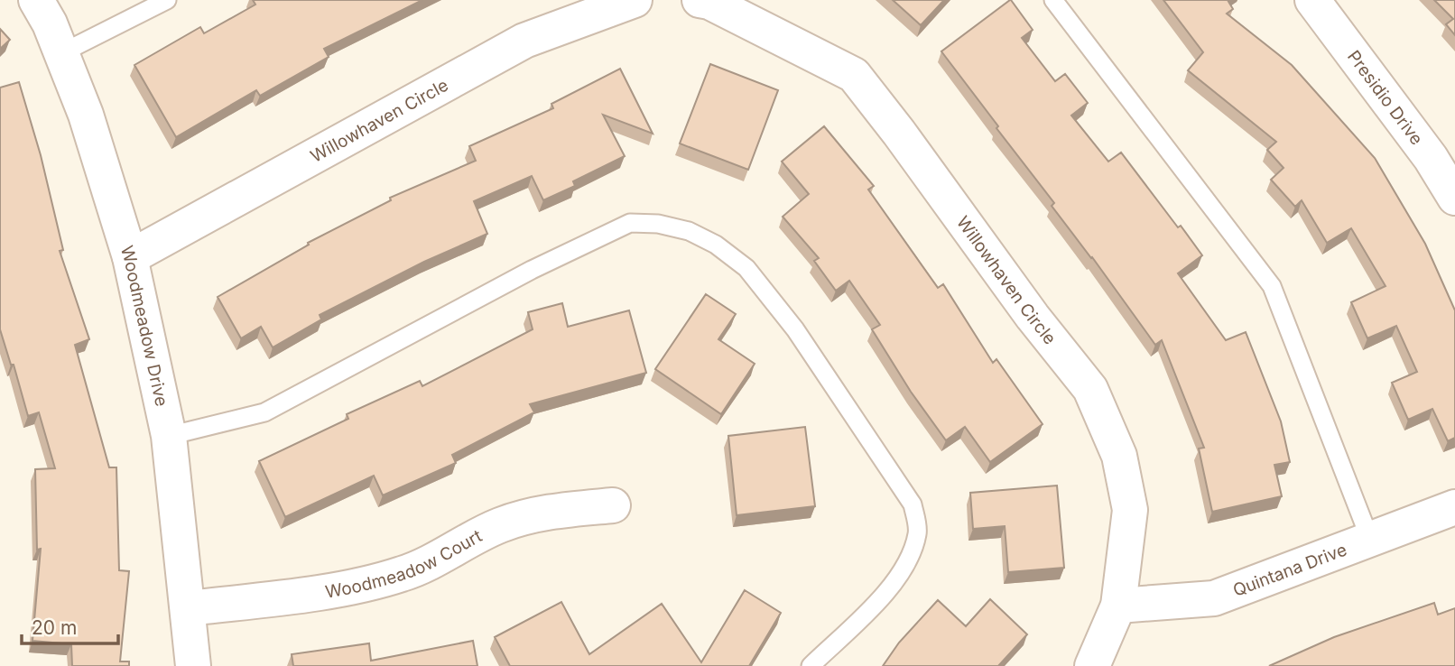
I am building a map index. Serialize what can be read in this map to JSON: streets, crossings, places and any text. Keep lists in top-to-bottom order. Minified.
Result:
{"streets":{"street":["Presidio Drive","Willowhaven Circle","Woodmeadow Drive","Woodmeadow Court","Quintana Drive"]},"crossings":[["Willowhaven Circle","Woodmeadow Drive"],["Willowhaven Circle","Quintana Drive"],["Woodmeadow Drive","Woodmeadow Court"]],"scale_bar":"20 m"}
